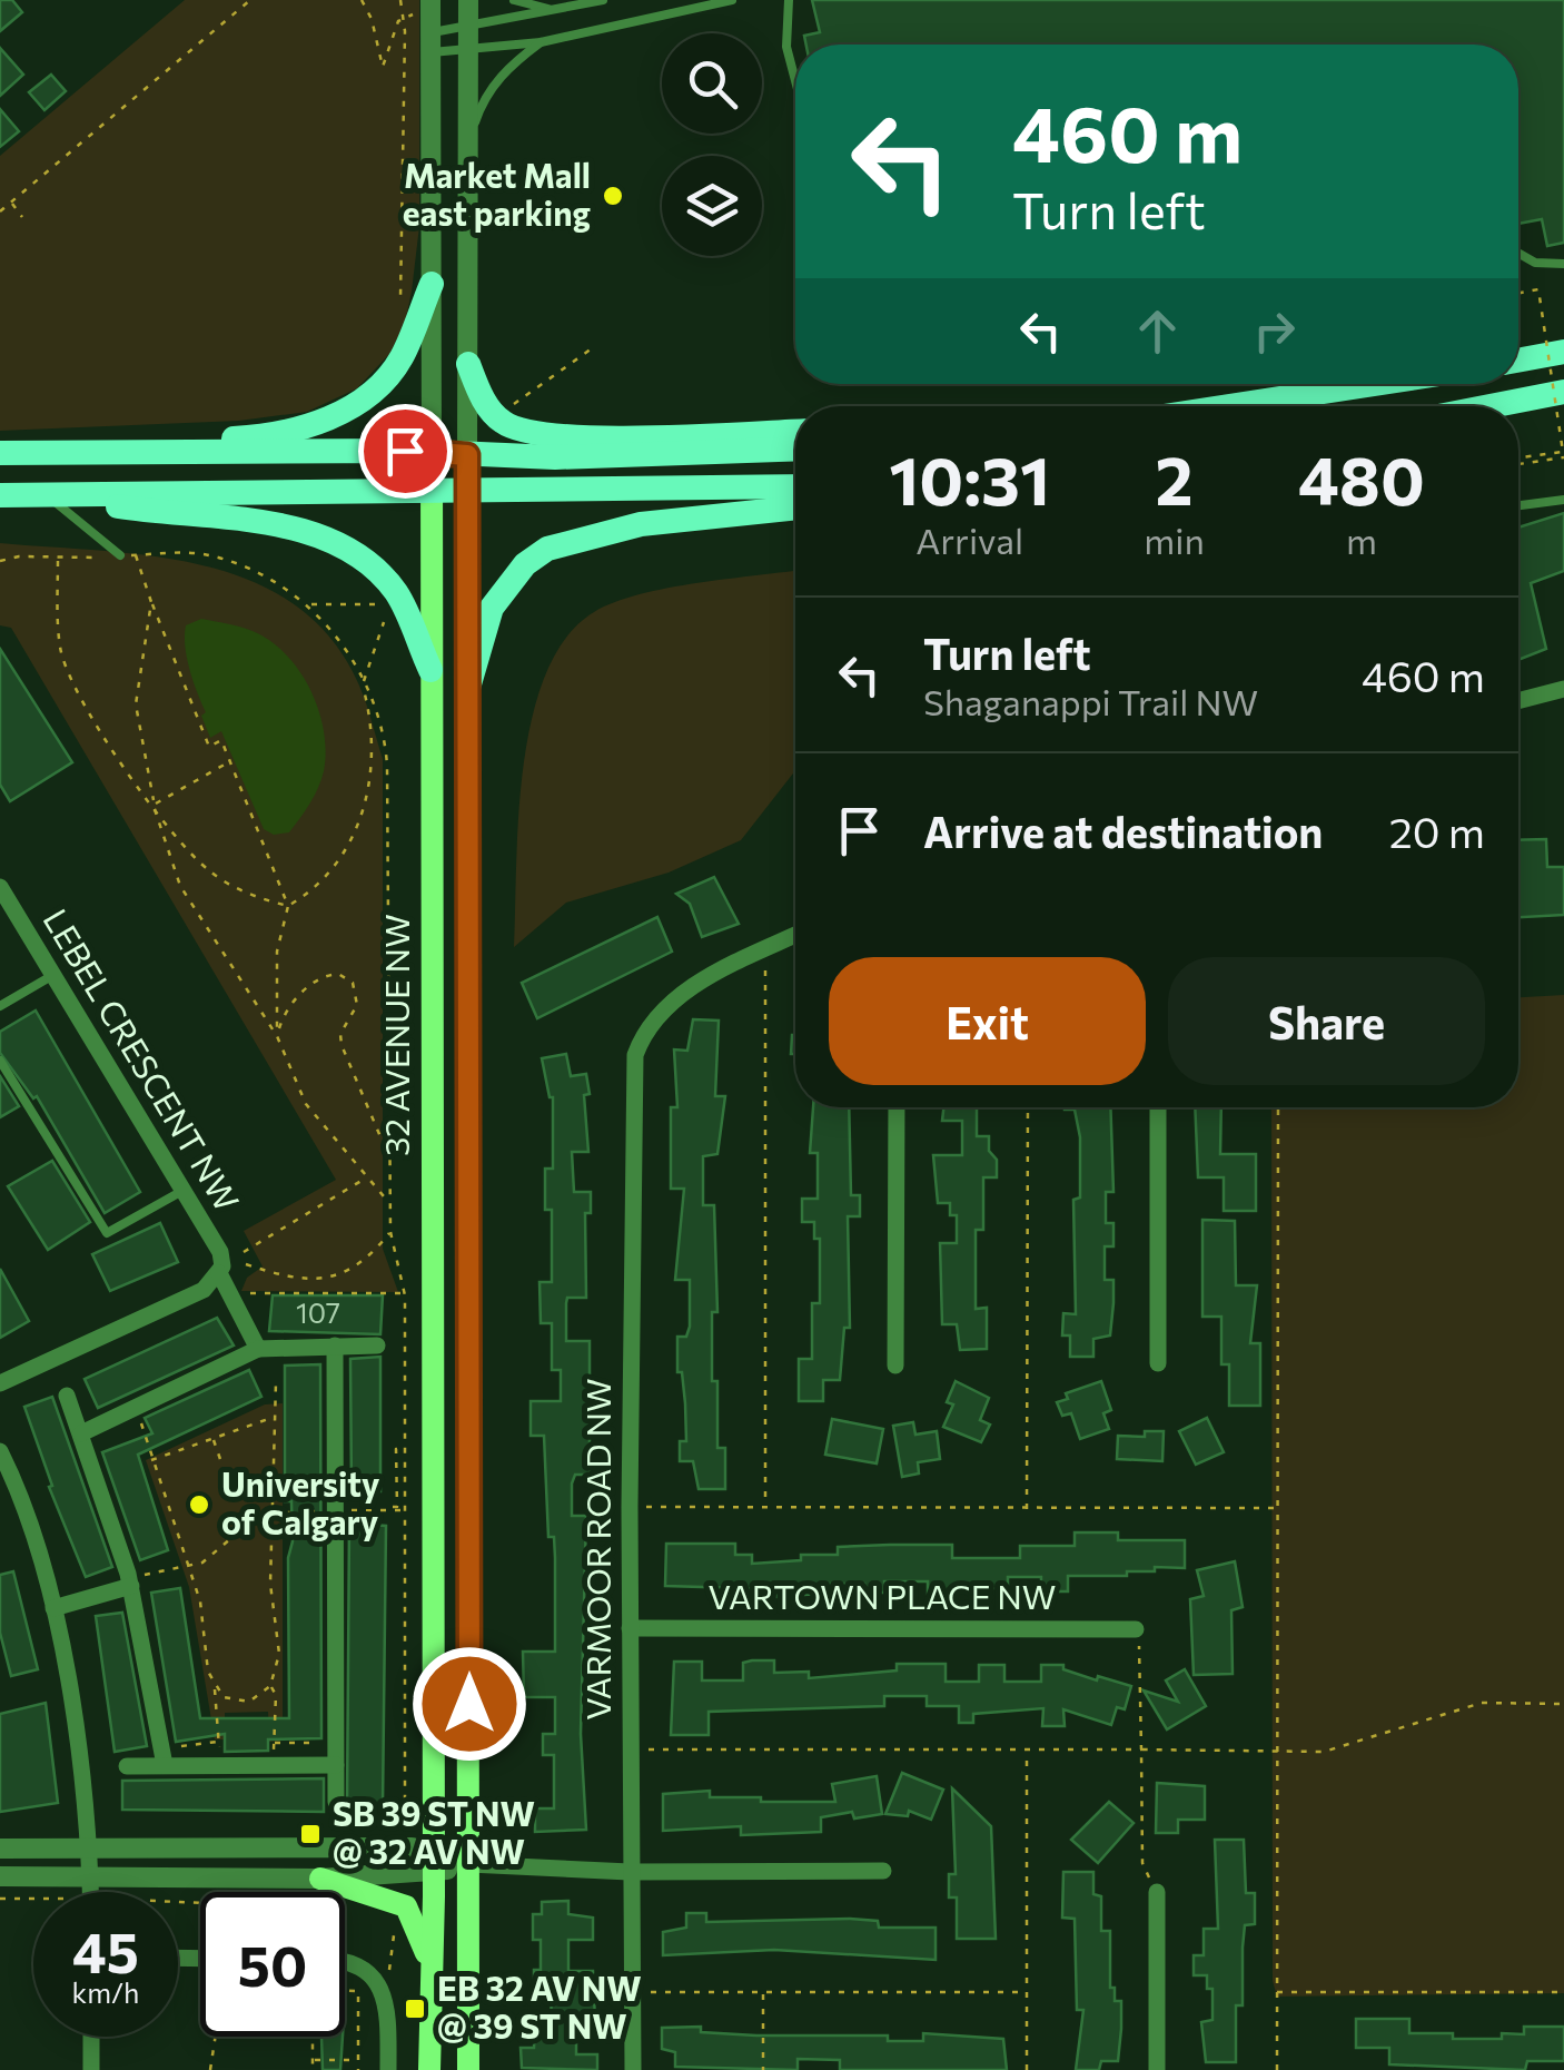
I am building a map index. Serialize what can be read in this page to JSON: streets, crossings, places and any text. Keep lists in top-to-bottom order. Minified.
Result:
{"streets":{"main road":["32 AVENUE NW"],"street":["LEBEL CRESCENT NW","VARMOOR ROAD NW","VARTOWN PLACE NW"]},"crossings":[["VARMOOR ROAD NW","VARTOWN PLACE NW"]],"places":{"other":["Market Mall east parking","University of Calgary"],"transit":["SB 39 ST NW @ 32 AV NW","EB 32 AV NW @ 39 ST NW"]},"house_numbers":["107"],"page":{"turn":["460 m","Turn left"],"eta":["10:31","Arrival","2","min","480","m"],"list":[{"name":"Turn left","note":"Shaganappi Trail NW","value":"460 m"},{"name":"Arrive at destination","value":"20 m"}],"buttons":["Exit","Share"],"speed":"45 km/h","limit":"50"}}
